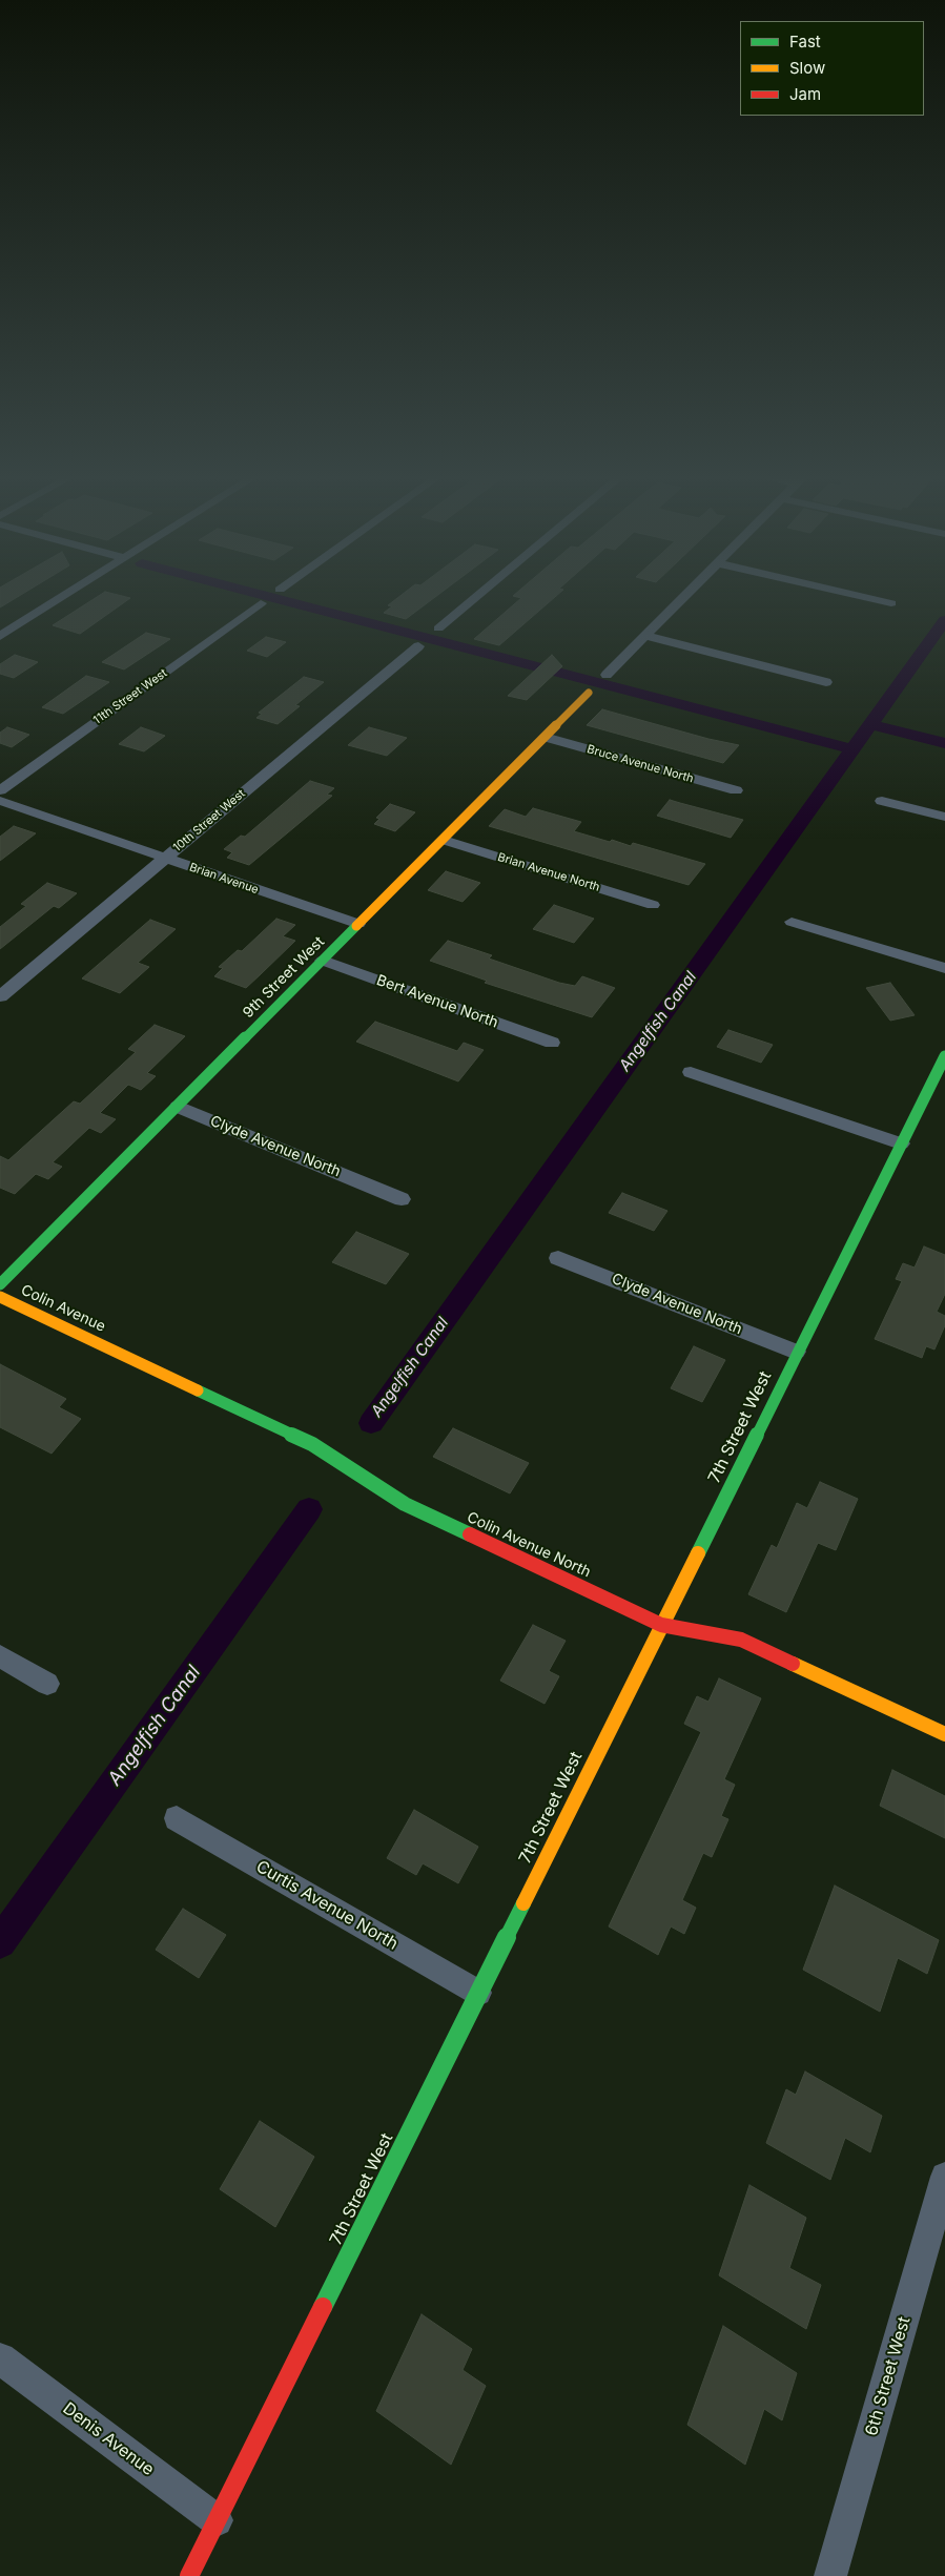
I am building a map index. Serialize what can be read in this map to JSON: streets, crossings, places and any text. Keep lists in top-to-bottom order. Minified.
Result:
{"streets":{"street":["11th Street West","Bruce Avenue North","10th Street West","Brian Avenue North","Brian Avenue","9th Street West","Bert Avenue North","Clyde Avenue North","Colin Avenue","7th Street West","Colin Avenue North","Curtis Avenue North","6th Street West","Denis Avenue"]},"crossings":[["Bruce Avenue North","9th Street West"],["10th Street West","Brian Avenue"],["Brian Avenue North","9th Street West"],["Brian Avenue","9th Street West"],["9th Street West","Bert Avenue North"],["9th Street West","Clyde Avenue North"],["Clyde Avenue North","7th Street West"],["Colin Avenue","Colin Avenue North"],["7th Street West","Colin Avenue North"],["7th Street West","Curtis Avenue North"],["7th Street West","Denis Avenue"]],"water":["Angelfish Canal"],"legend":["Fast","Slow","Jam"]}
